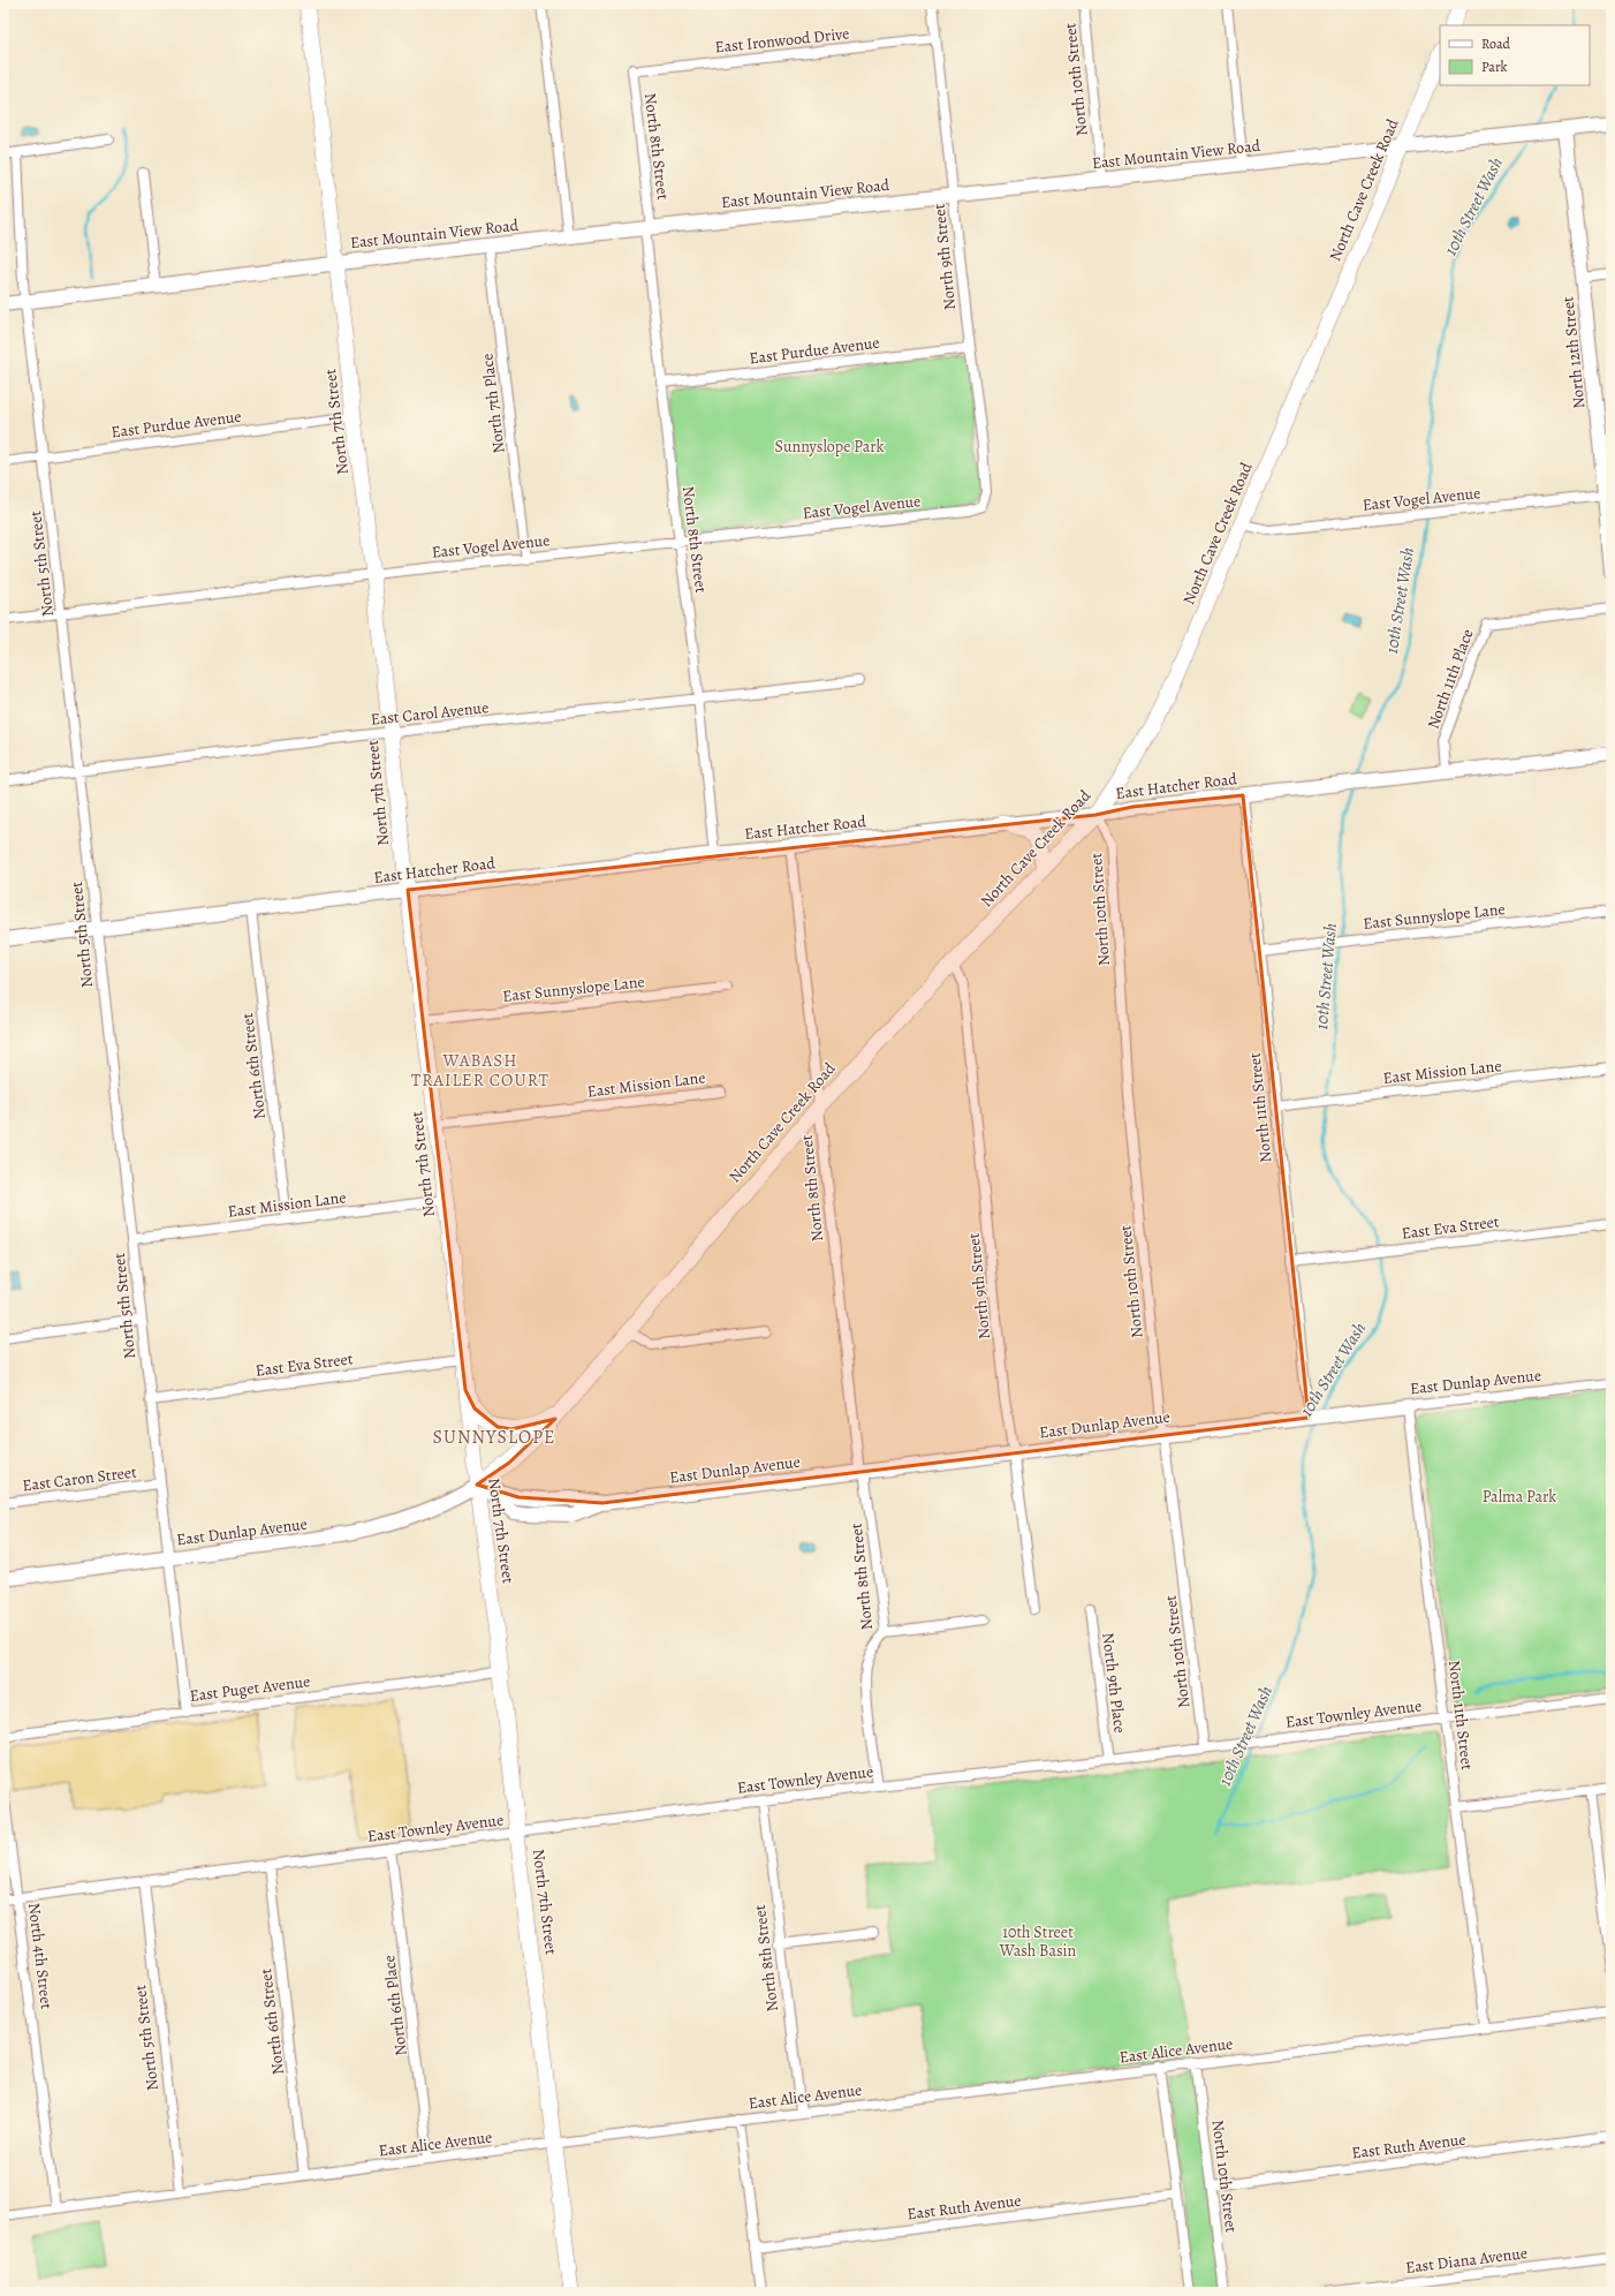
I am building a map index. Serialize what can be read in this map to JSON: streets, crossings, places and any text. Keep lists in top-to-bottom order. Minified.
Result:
{"streets":{"main road":["North Cave Creek Road","North 7th Street"],"street":["East Ironwood Drive","North 10th Street","North 8th Street","East Mountain View Road","North 9th Street","East Purdue Avenue","North 12th Street","North 7th Place","East Vogel Avenue","North 5th Street","North 11th Place","East Carol Avenue","East Hatcher Road","East Sunnyslope Lane","North 6th Street","East Mission Lane","North 11th Street","East Eva Street","East Dunlap Avenue","East Caron Street","North 9th Place","East Puget Avenue","East Townley Avenue","North 4th Street","North 6th Place","East Alice Avenue","East Ruth Avenue","East Diana Avenue"]},"crossings":[["East Ironwood Drive","North 8th Street"],["East Ironwood Drive","North 9th Street"],["North 10th Street","East Mountain View Road"],["North 10th Street","North Cave Creek Road"],["North 10th Street","East Hatcher Road"],["North 10th Street","East Dunlap Avenue"],["North 10th Street","East Townley Avenue"],["North 10th Street","East Alice Avenue"],["North 10th Street","East Ruth Avenue"],["North 8th Street","East Mountain View Road"],["North 8th Street","North Cave Creek Road"],["North 8th Street","East Purdue Avenue"],["North 8th Street","East Vogel Avenue"],["North 8th Street","East Carol Avenue"],["North 8th Street","East Hatcher Road"],["North 8th Street","East Dunlap Avenue"],["North 8th Street","East Townley Avenue"],["North 8th Street","East Alice Avenue"],["East Mountain View Road","North Cave Creek Road"],["East Mountain View Road","North 9th Street"],["East Mountain View Road","North 12th Street"],["East Mountain View Road","North 7th Place"],["East Mountain View Road","North 7th Street"],["East Mountain View Road","North 5th Street"],["North Cave Creek Road","North 9th Street"],["North Cave Creek Road","North 7th Street"],["North Cave Creek Road","East Vogel Avenue"],["North Cave Creek Road","East Hatcher Road"],["North Cave Creek Road","East Dunlap Avenue"],["North 9th Street","East Purdue Avenue"],["North 9th Street","East Vogel Avenue"],["North 9th Street","East Dunlap Avenue"],["East Purdue Avenue","North 7th Street"],["East Purdue Avenue","North 5th Street"],["North 12th Street","East Vogel Avenue"],["North 7th Place","East Vogel Avenue"],["North 7th Street","East Vogel Avenue"],["North 7th Street","East Carol Avenue"],["North 7th Street","East Hatcher Road"],["North 7th Street","East Sunnyslope Lane"],["North 7th Street","East Mission Lane"],["North 7th Street","East Eva Street"],["North 7th Street","East Dunlap Avenue"],["North 7th Street","East Puget Avenue"],["North 7th Street","East Townley Avenue"],["North 7th Street","East Alice Avenue"],["East Vogel Avenue","North 5th Street"],["North 5th Street","East Carol Avenue"],["North 5th Street","East Hatcher Road"],["North 5th Street","East Mission Lane"],["North 5th Street","East Eva Street"],["North 5th Street","East Dunlap Avenue"],["North 5th Street","East Caron Street"],["North 5th Street","East Puget Avenue"],["North 5th Street","East Townley Avenue"],["North 5th Street","East Alice Avenue"],["North 11th Place","East Hatcher Road"],["East Hatcher Road","North 6th Street"],["East Hatcher Road","North 11th Street"],["East Sunnyslope Lane","North 11th Street"],["North 6th Street","East Mission Lane"],["North 6th Street","East Townley Avenue"],["North 6th Street","East Alice Avenue"],["East Mission Lane","North 11th Street"],["North 11th Street","East Eva Street"],["North 11th Street","East Dunlap Avenue"],["North 11th Street","East Townley Avenue"],["North 11th Street","East Alice Avenue"],["North 9th Place","East Townley Avenue"],["East Townley Avenue","North 4th Street"],["East Townley Avenue","North 6th Place"],["North 4th Street","East Alice Avenue"],["North 6th Place","East Alice Avenue"]],"districts":["WABASH TRAILER COURT","SUNNYSLOPE"],"water":["10th Street Wash"],"parks":["Sunnyslope Park","Palma Park","10th Street Wash Basin"],"legend":["Road","Park"]}
